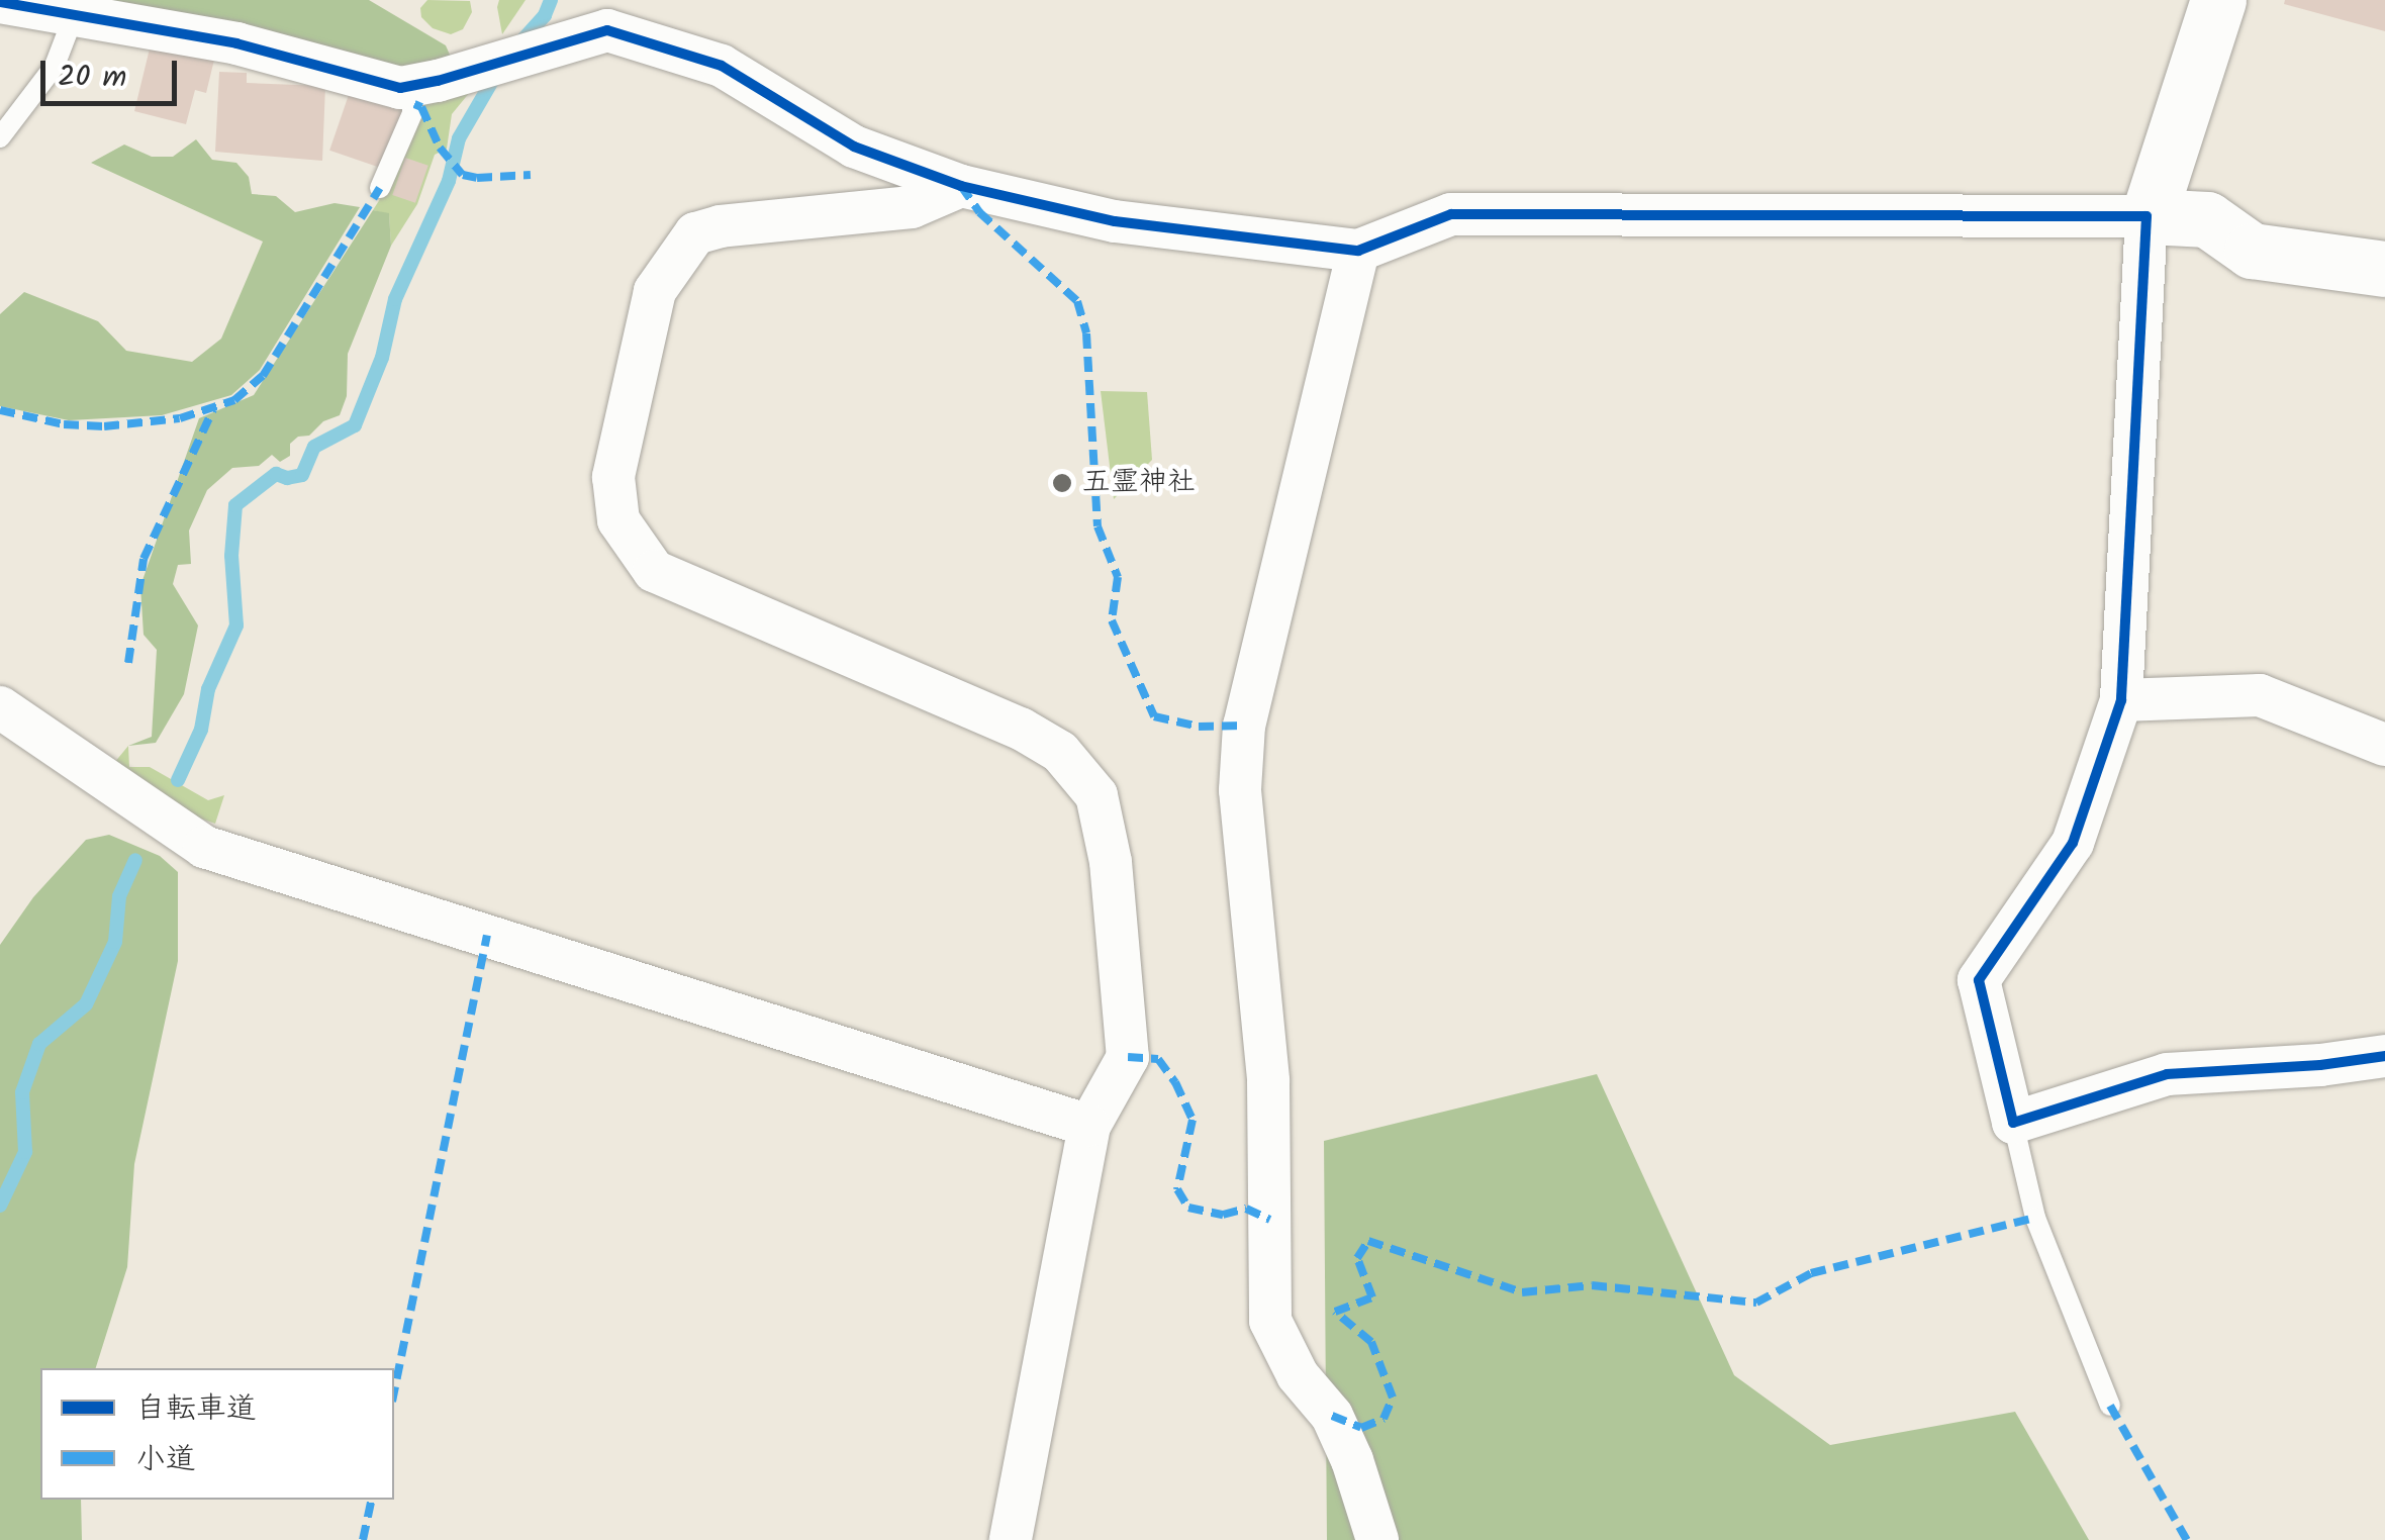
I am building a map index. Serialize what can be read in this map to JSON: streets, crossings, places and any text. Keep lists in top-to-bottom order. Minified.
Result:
{"places":["五霊神社"],"legend":["自転車道","小道"],"scale_bar":"20 m"}
